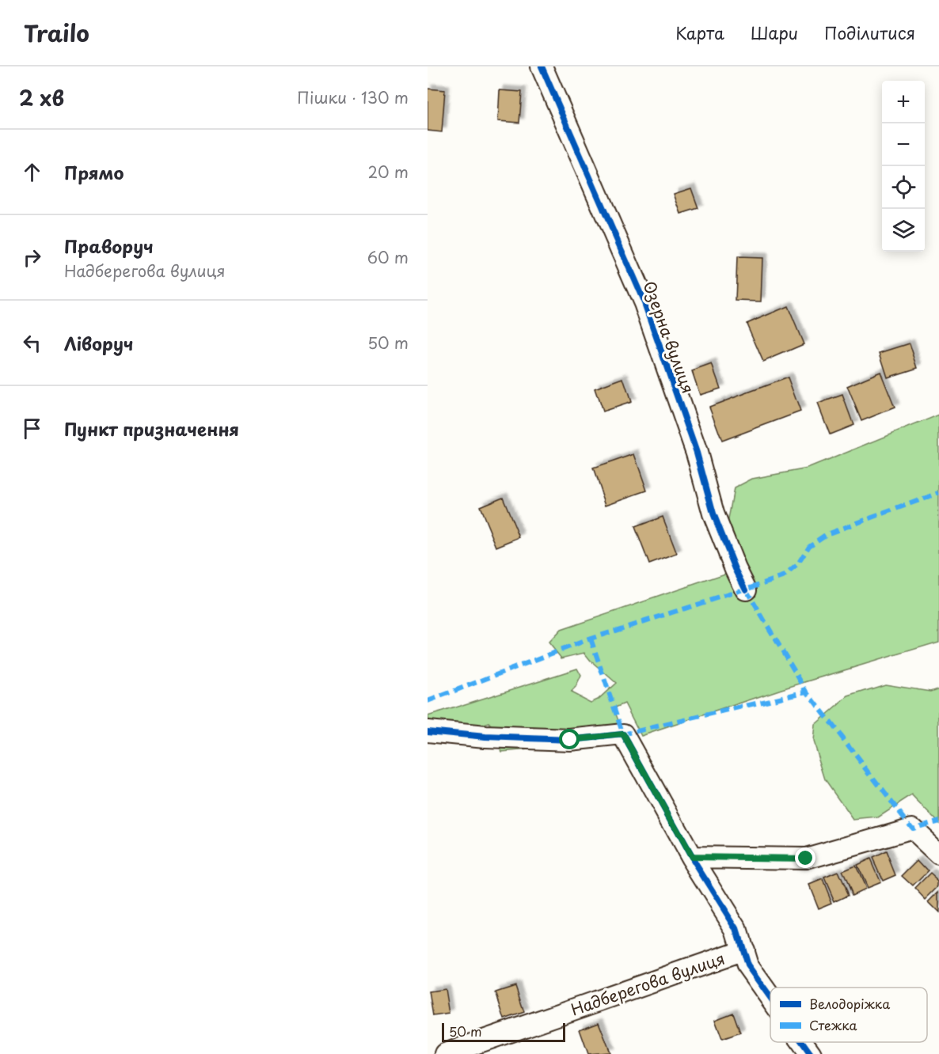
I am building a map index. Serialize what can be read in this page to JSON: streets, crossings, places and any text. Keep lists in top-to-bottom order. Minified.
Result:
{"streets":{"street":["Озерна вулиця","Надберегова вулиця"]},"legend":["Велодоріжка","Стежка"],"scale_bar":"50 m","page":{"header":"Trailo","nav":["Карта","Шари","Поділитися"],"heading":["2 хв","Пішки · 130 m"],"map_buttons":["+","−"],"list":[["Прямо","20 m"],["Праворуч","Надберегова вулиця","60 m"],["Ліворуч","50 m"],"Пункт призначення"],"scale":"50 m"}}
